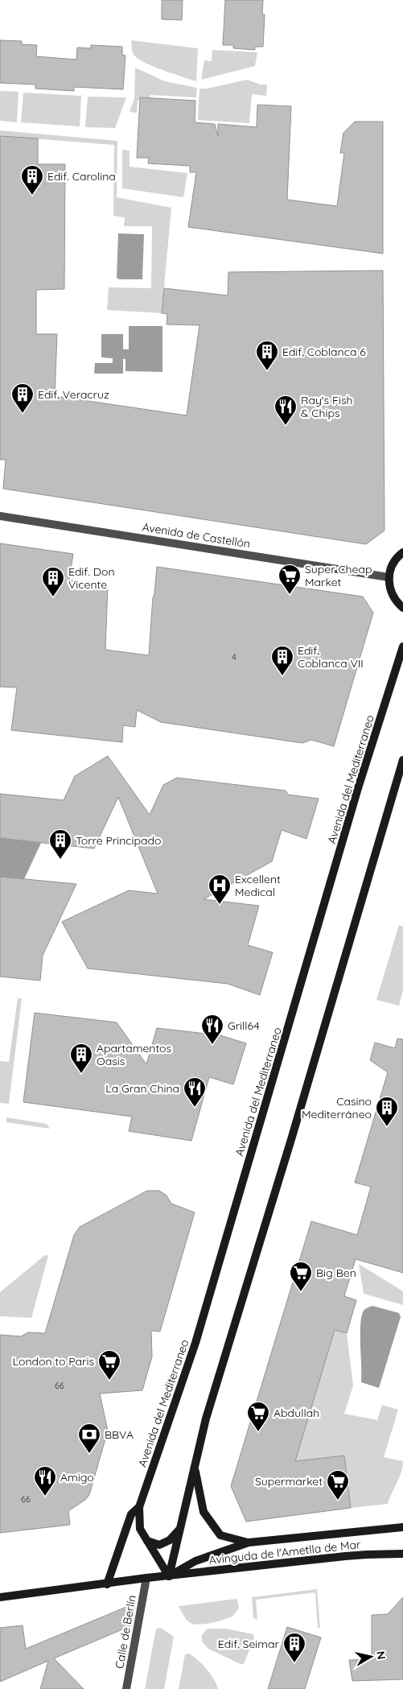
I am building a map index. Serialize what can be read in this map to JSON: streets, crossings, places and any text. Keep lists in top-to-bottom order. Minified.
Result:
{"streets":{"street":["Avenida de Castellón","Avenida del Mediterraneo","Avinguda de l'Ametlla de Mar","Calle de Berlín"]},"crossings":[["Avenida del Mediterraneo","Avinguda de l'Ametlla de Mar"],["Avinguda de l'Ametlla de Mar","Calle de Berlín"]],"places":{"building":["Edif. Carolina","Edif. Coblanca 6","Edif. Veracruz","Edif. Don Vicente","Edif. Coblanca VII","Torre Principado","Apartamentos Oasis","Casino Mediterráneo","Edif. Seimar"],"restaurant":["Ray's Fish & Chips","Grill64","La Gran China","Amigo"],"supermarket":["Super Cheap Market","Big Ben","London to Paris","Abdullah","Supermarket"],"hospital":["Excellent Medical"],"bank":["BBVA"]},"house_numbers":["4","66","66"],"north":"right"}
